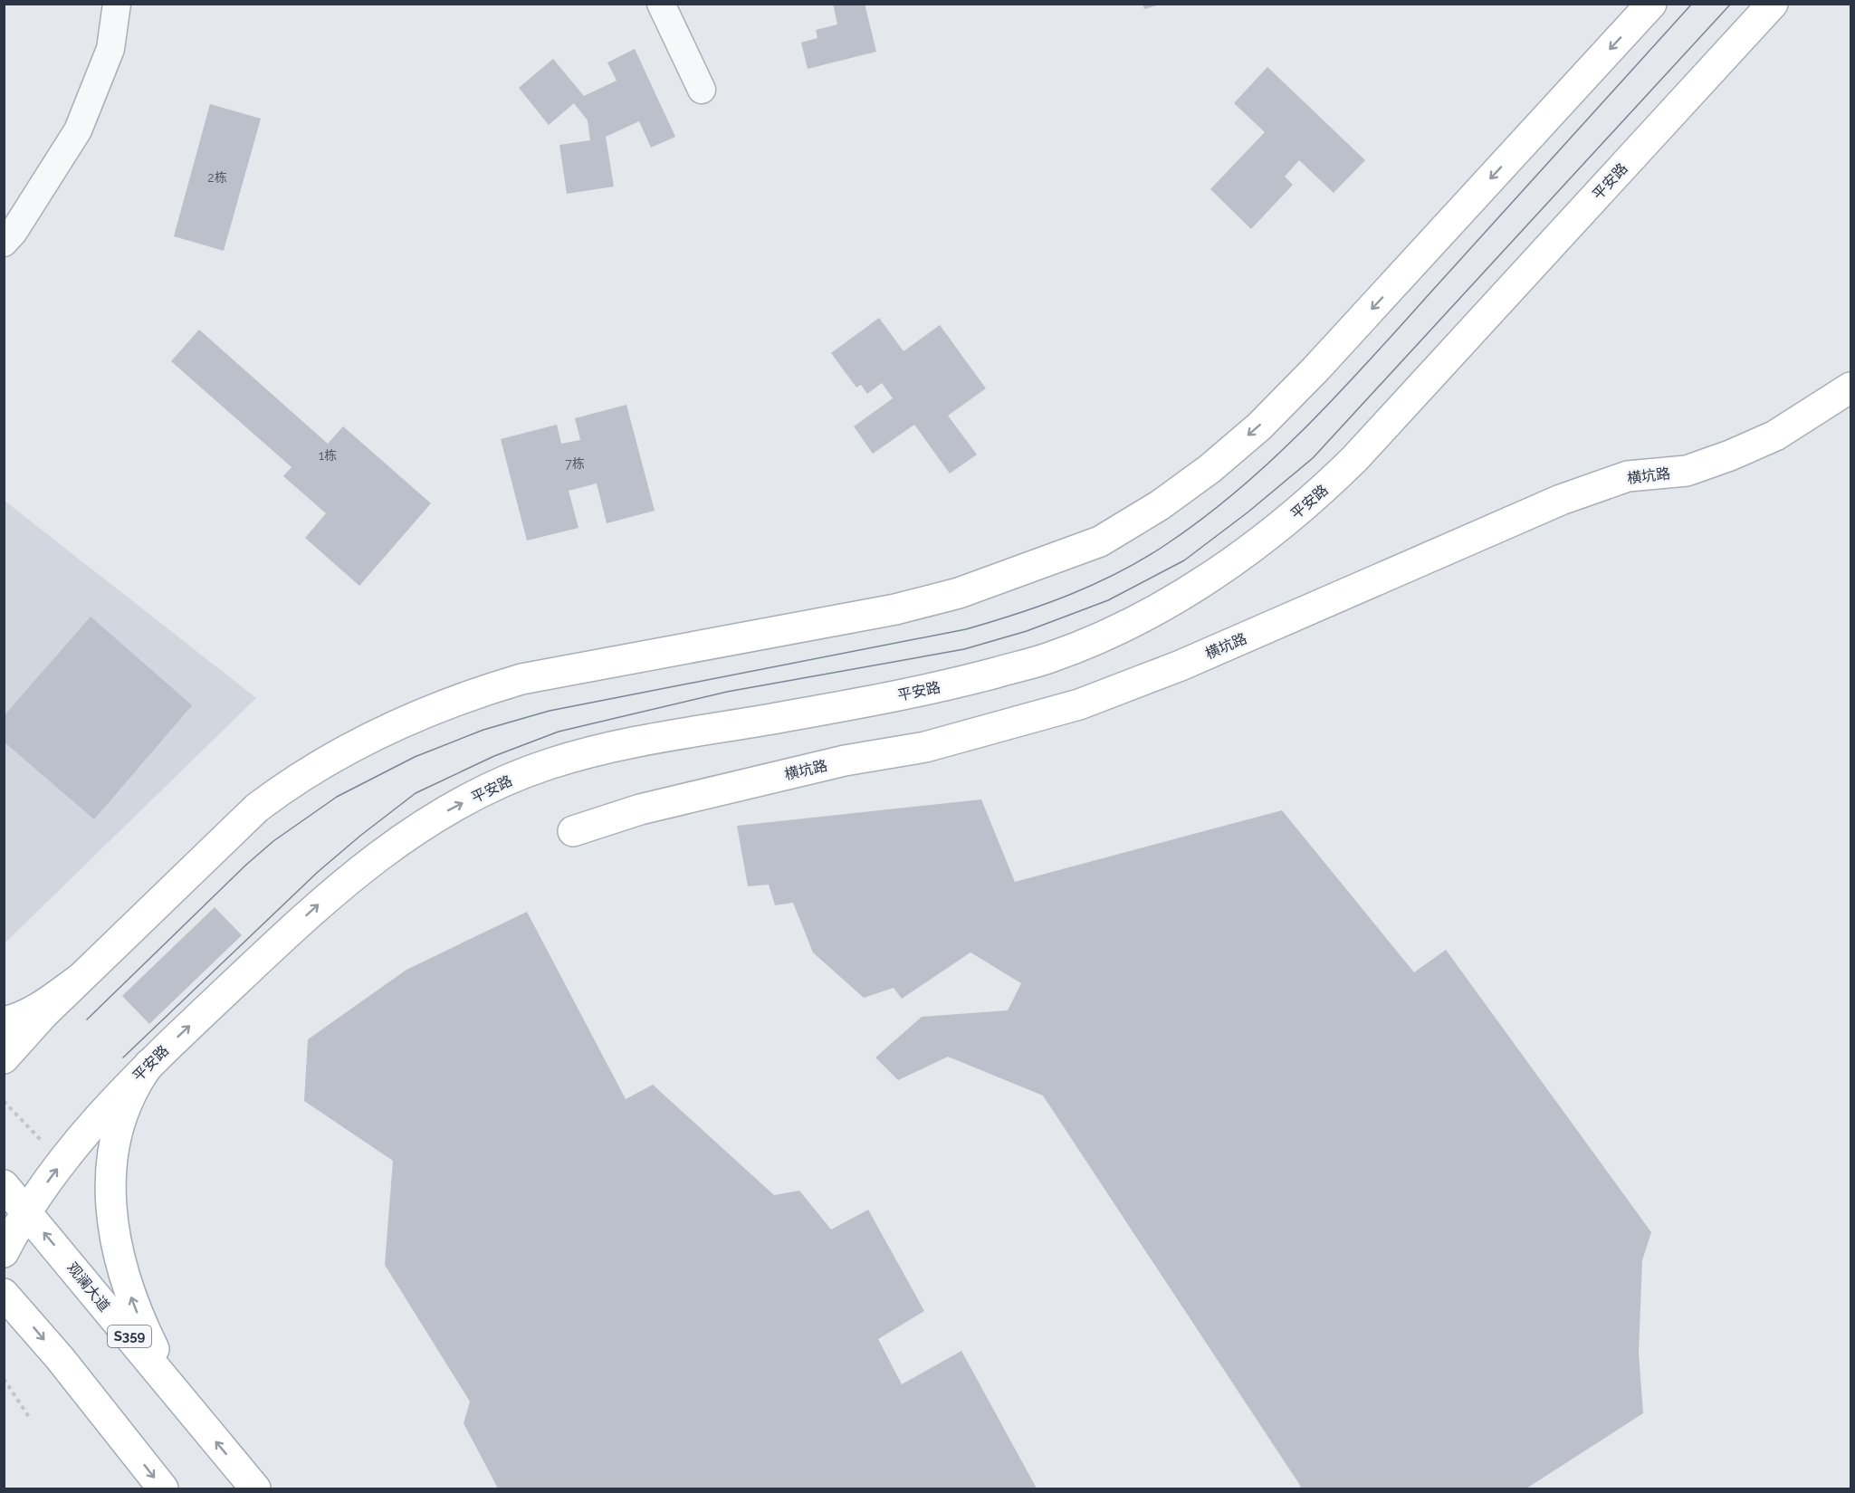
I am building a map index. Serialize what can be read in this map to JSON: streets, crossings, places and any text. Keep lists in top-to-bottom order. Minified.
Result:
{"streets":{"main road":["平安路","横坑路","观澜大道","S359"]},"crossings":[["平安路","观澜大道"]],"house_numbers":["2栋","1栋","7栋"]}
